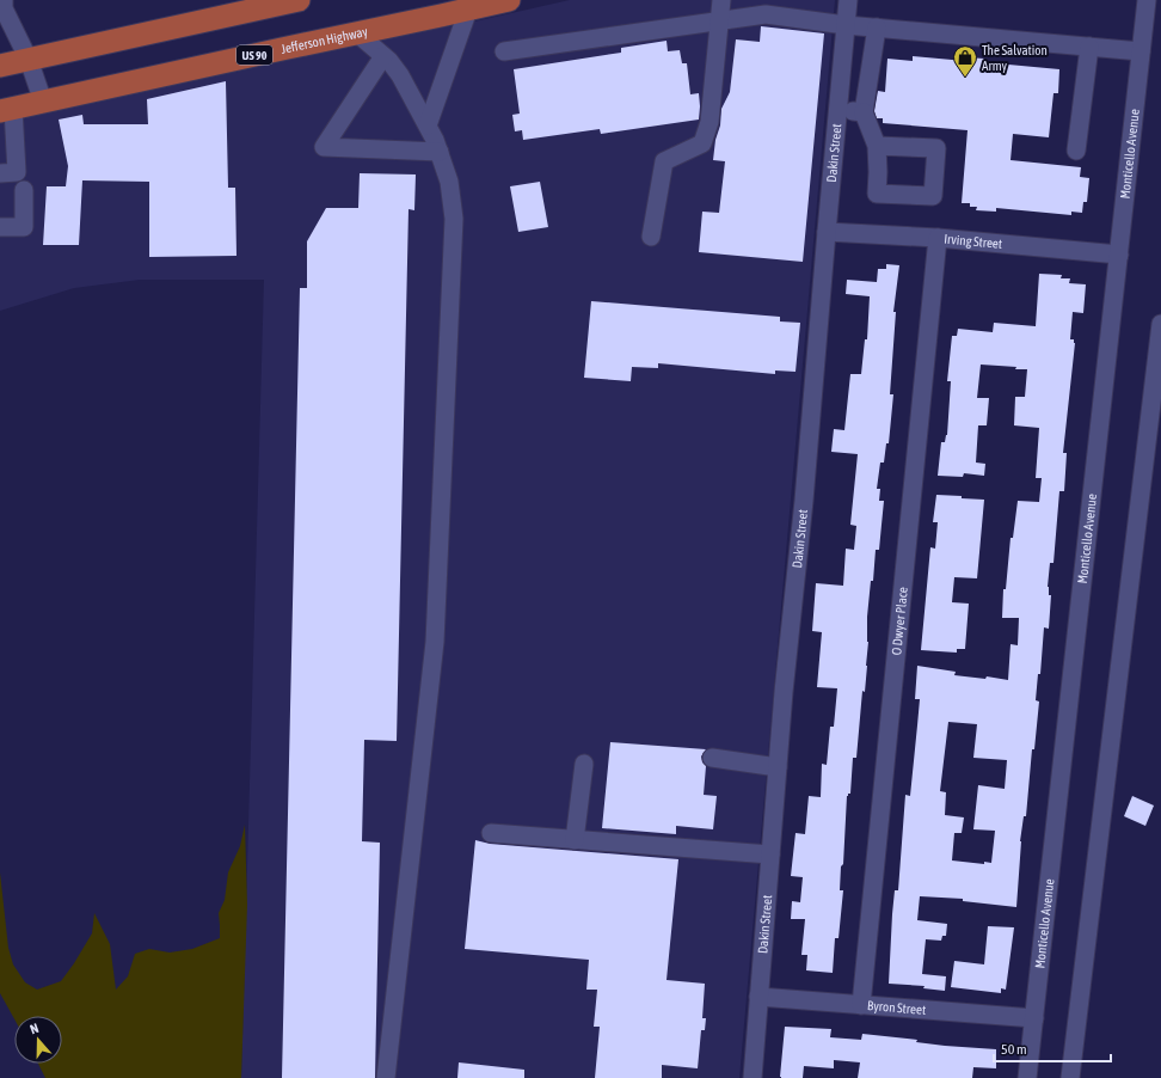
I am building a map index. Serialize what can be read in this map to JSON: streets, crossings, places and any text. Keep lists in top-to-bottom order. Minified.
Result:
{"streets":{"main road":["Jefferson Highway","US 90"],"street":["Dakin Street","Monticello Avenue","Irving Street","O Dwyer Place","Byron Street"]},"crossings":[["Dakin Street","Irving Street"],["Dakin Street","Byron Street"],["Monticello Avenue","Irving Street"],["Monticello Avenue","Byron Street"],["Irving Street","O Dwyer Place"],["O Dwyer Place","Byron Street"]],"places":{"shop":["The Salvation Army"]},"scale_bar":"50 m","north":"top"}
